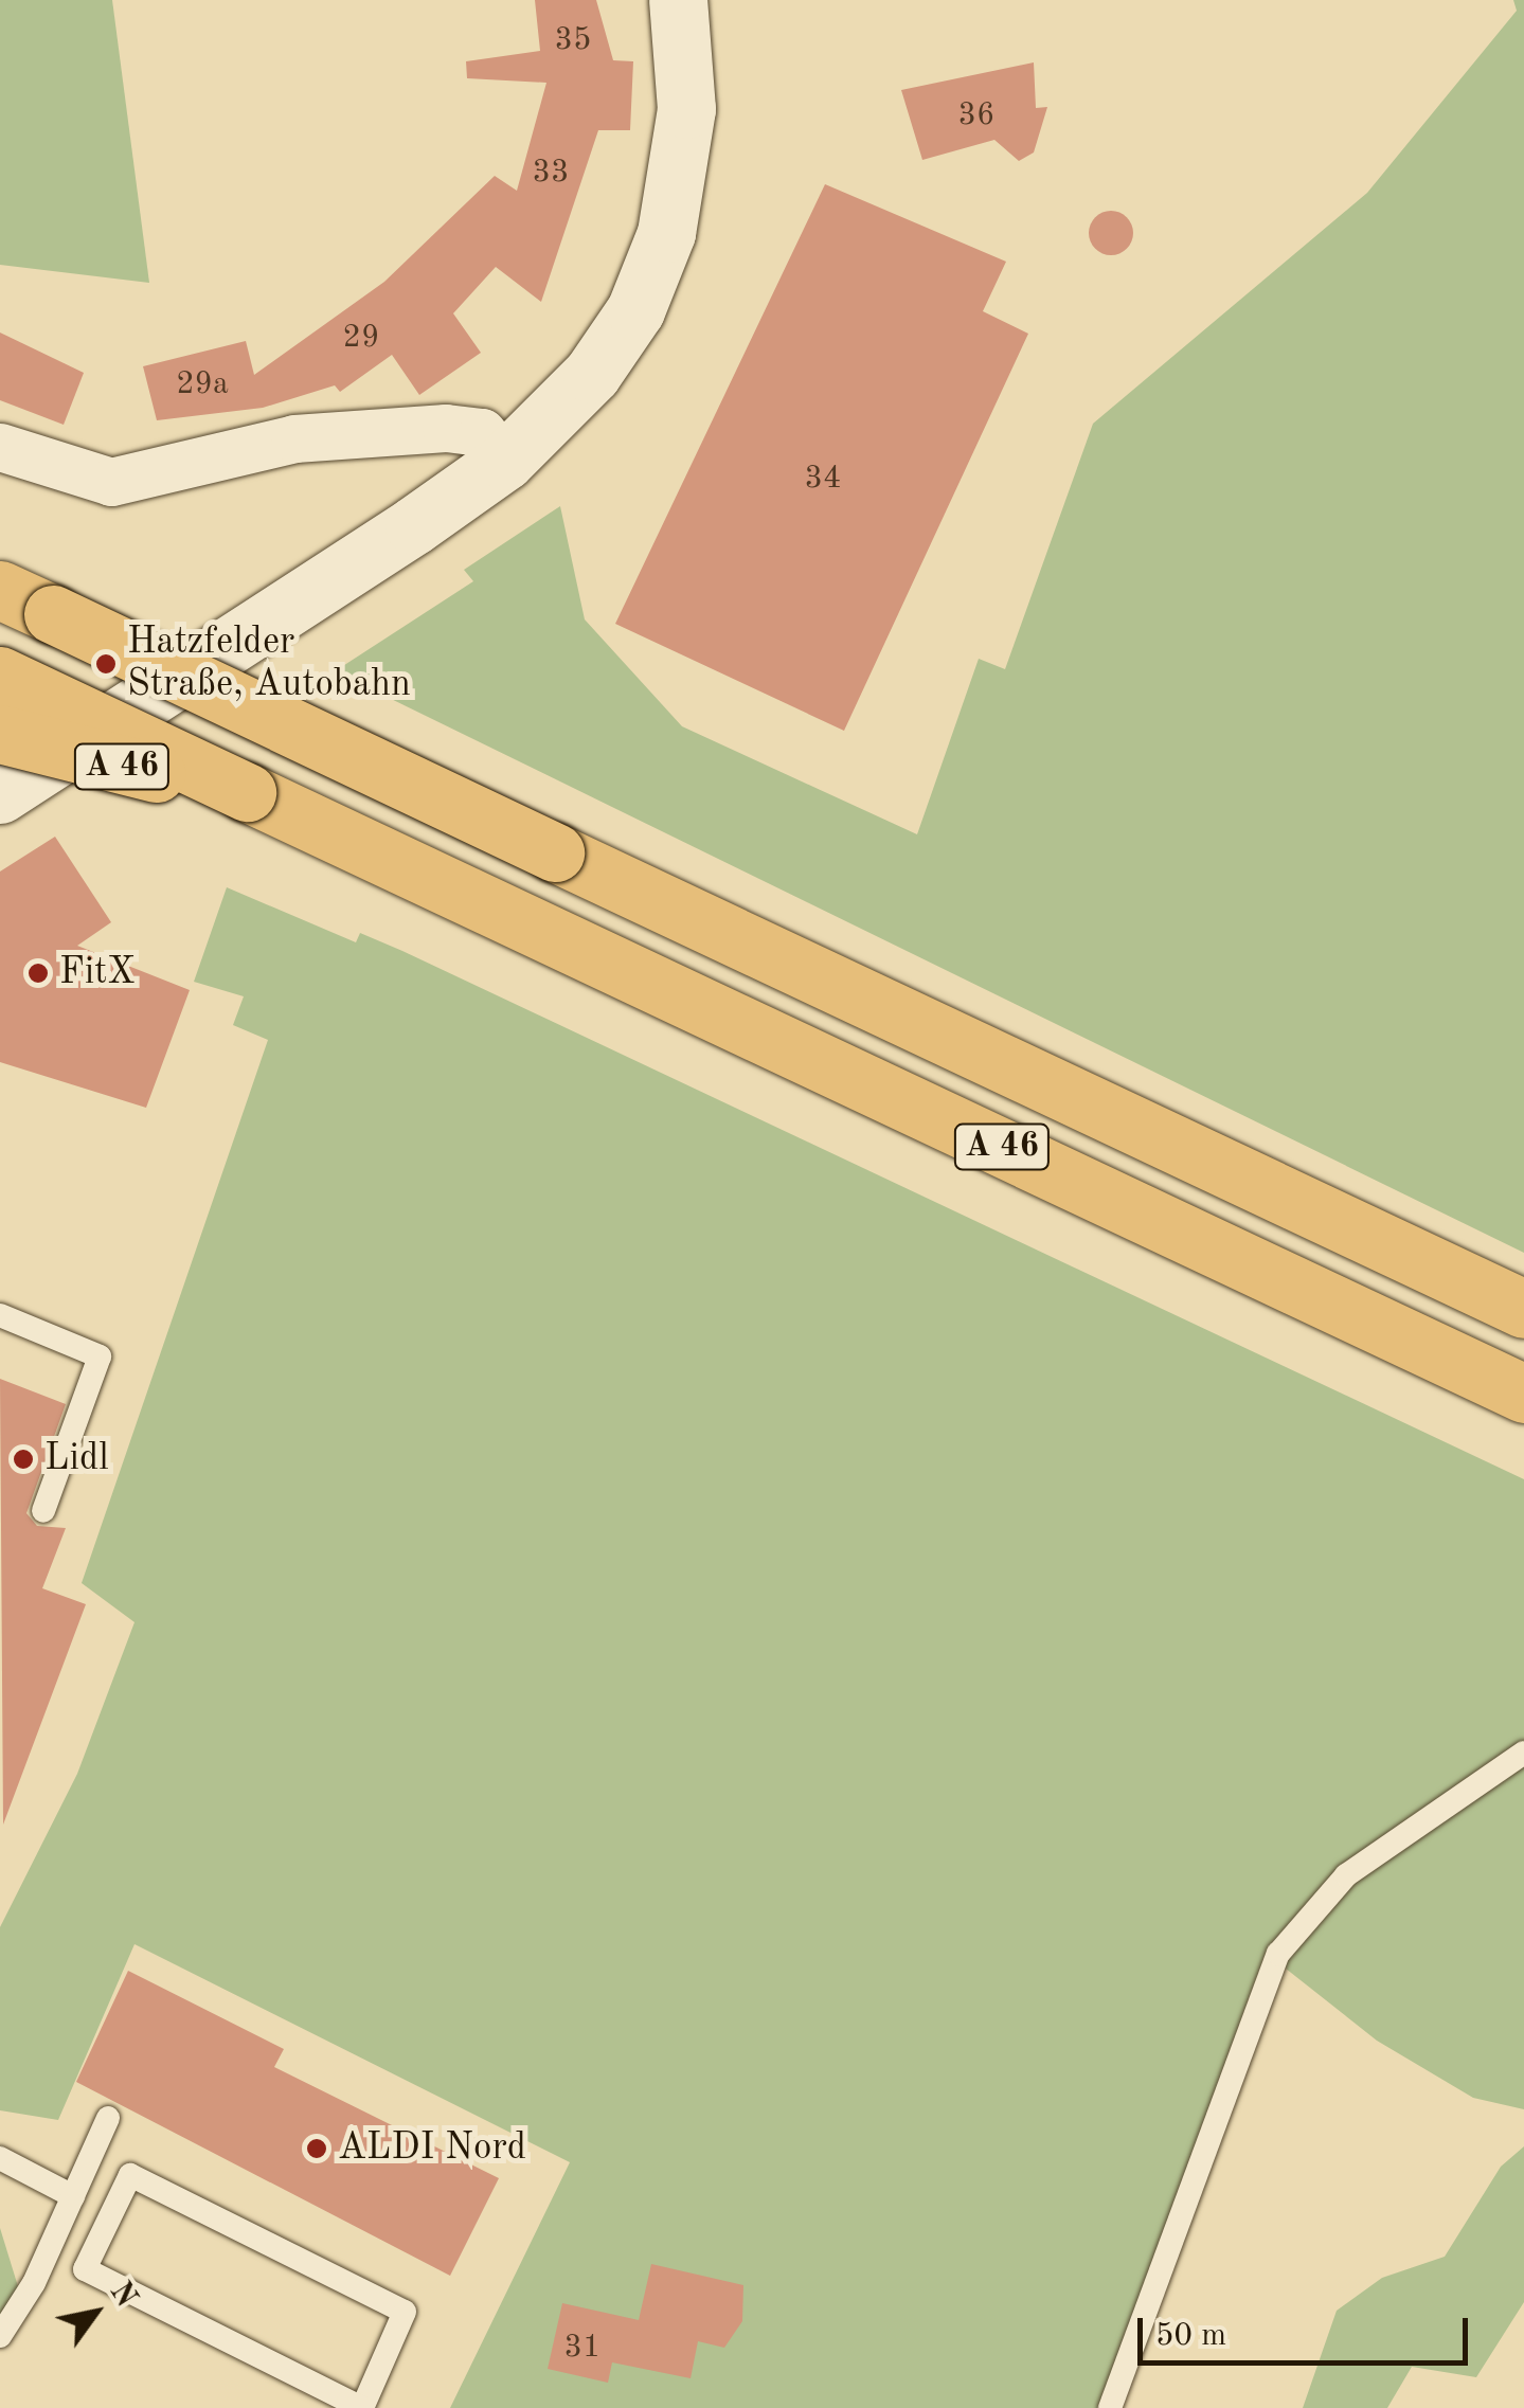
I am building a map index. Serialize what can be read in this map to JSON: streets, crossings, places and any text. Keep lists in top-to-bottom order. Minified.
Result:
{"streets":{"highway":["A 46"]},"places":["Hatzfelder Straße, Autobahn","FitX","Lidl","ALDI Nord"],"house_numbers":["35","36","33","29","29a","34","31"],"scale_bar":"50 m","north":"top right"}
